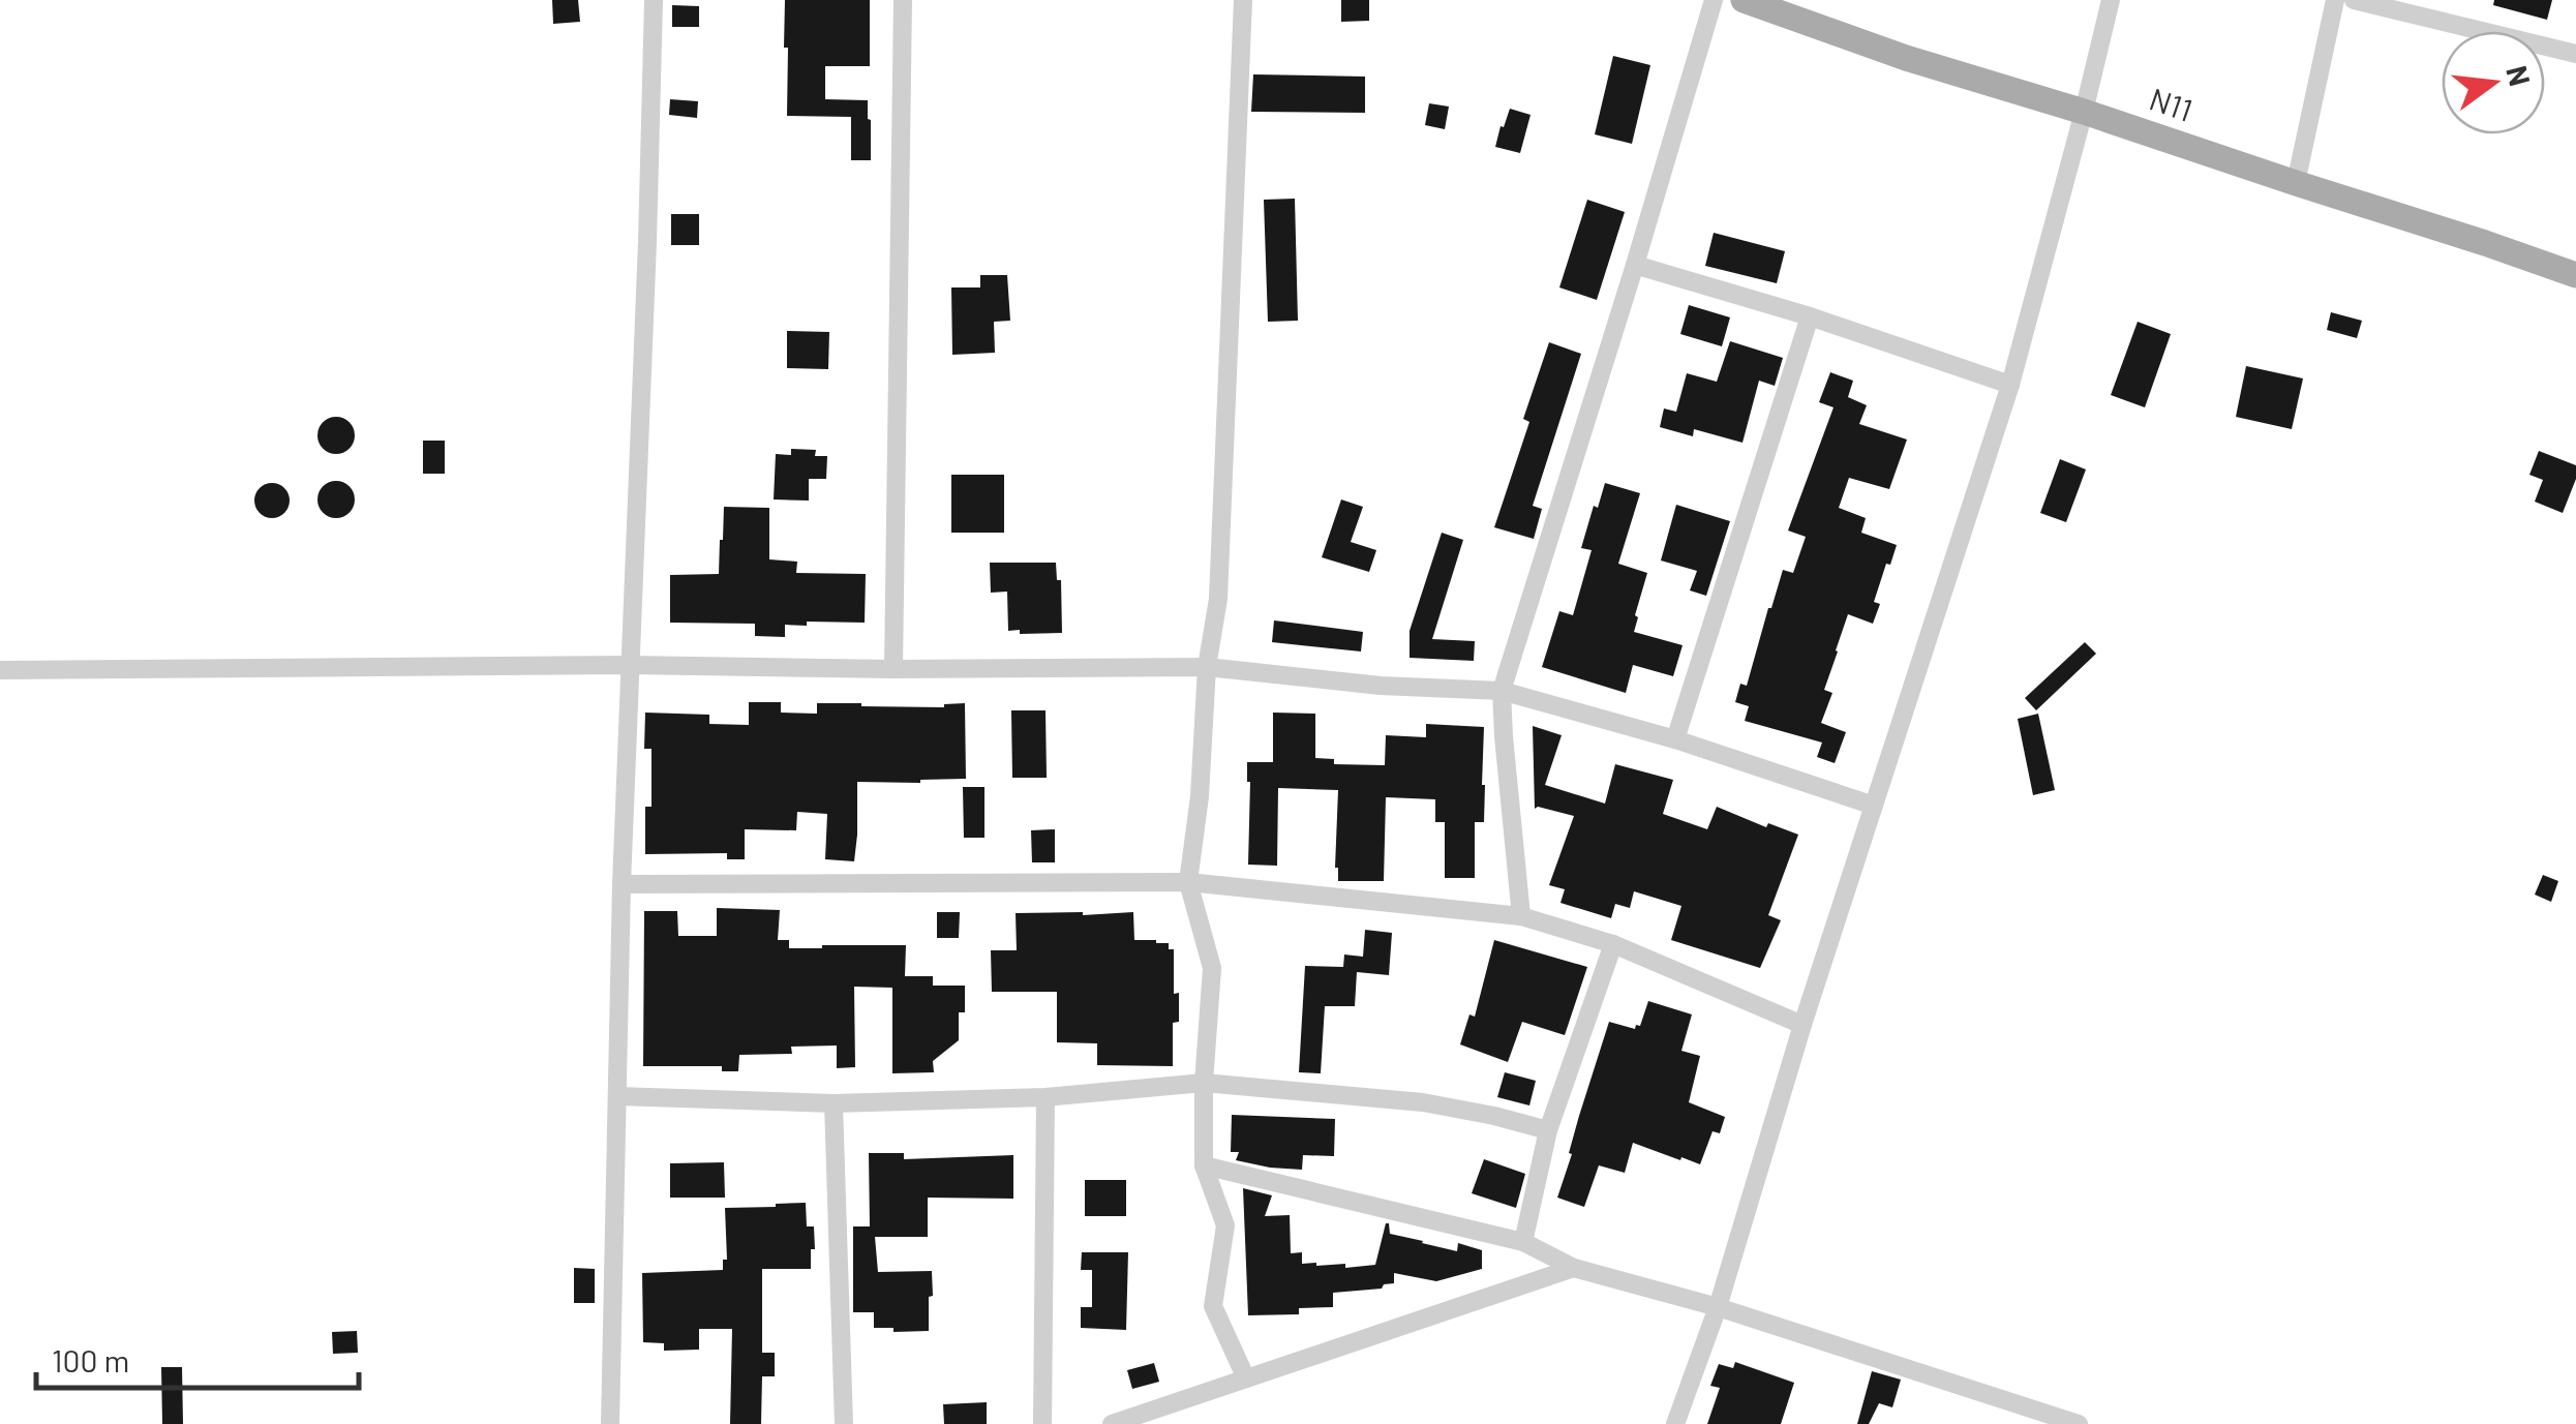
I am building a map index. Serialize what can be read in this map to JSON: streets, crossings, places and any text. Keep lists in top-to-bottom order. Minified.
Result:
{"streets":{"main road":["N11"]},"scale_bar":"100 m","north":"right"}
